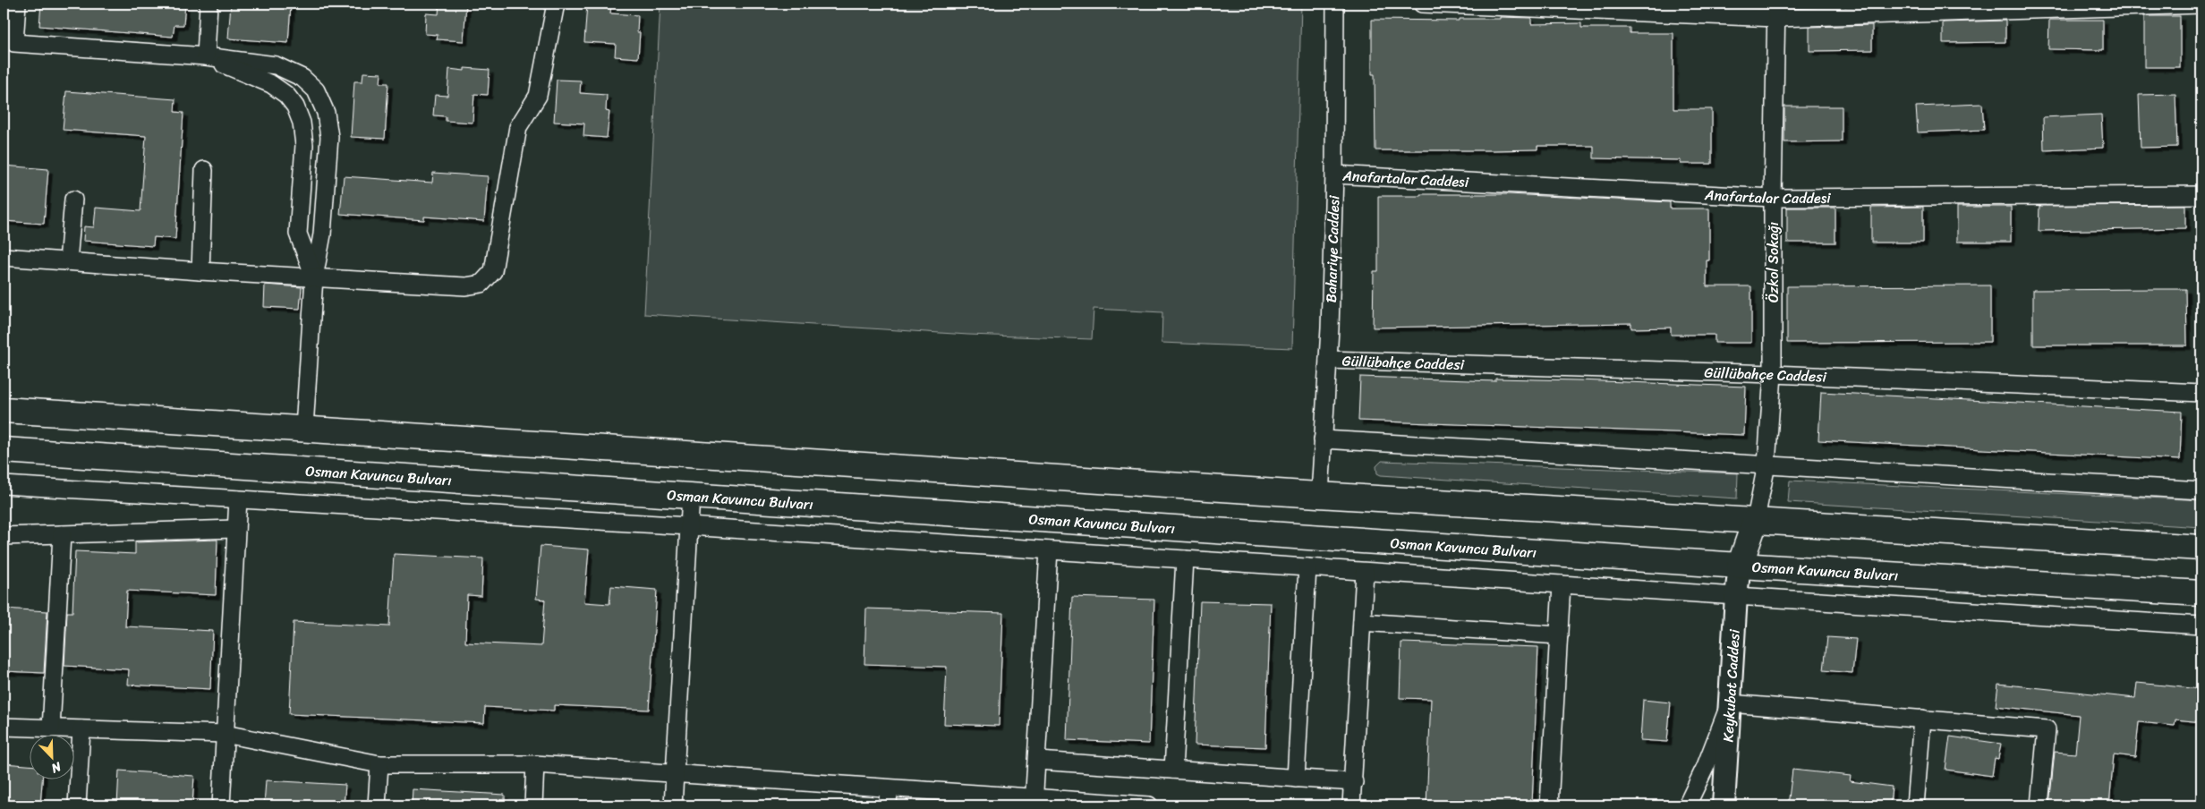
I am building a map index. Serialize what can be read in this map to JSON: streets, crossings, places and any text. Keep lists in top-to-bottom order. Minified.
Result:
{"streets":{"highway":["Osman Kavuncu Bulvarı"],"street":["Anafartalar Caddesi","Bahariye Caddesi","Özkol Sokağı","Güllübahçe Caddesi","Keykubat Caddesi"]},"crossings":[["Anafartalar Caddesi","Bahariye Caddesi"],["Anafartalar Caddesi","Özkol Sokağı"],["Bahariye Caddesi","Güllübahçe Caddesi"],["Özkol Sokağı","Güllübahçe Caddesi"],["Osman Kavuncu Bulvarı","Keykubat Caddesi"]],"north":"bottom right"}
